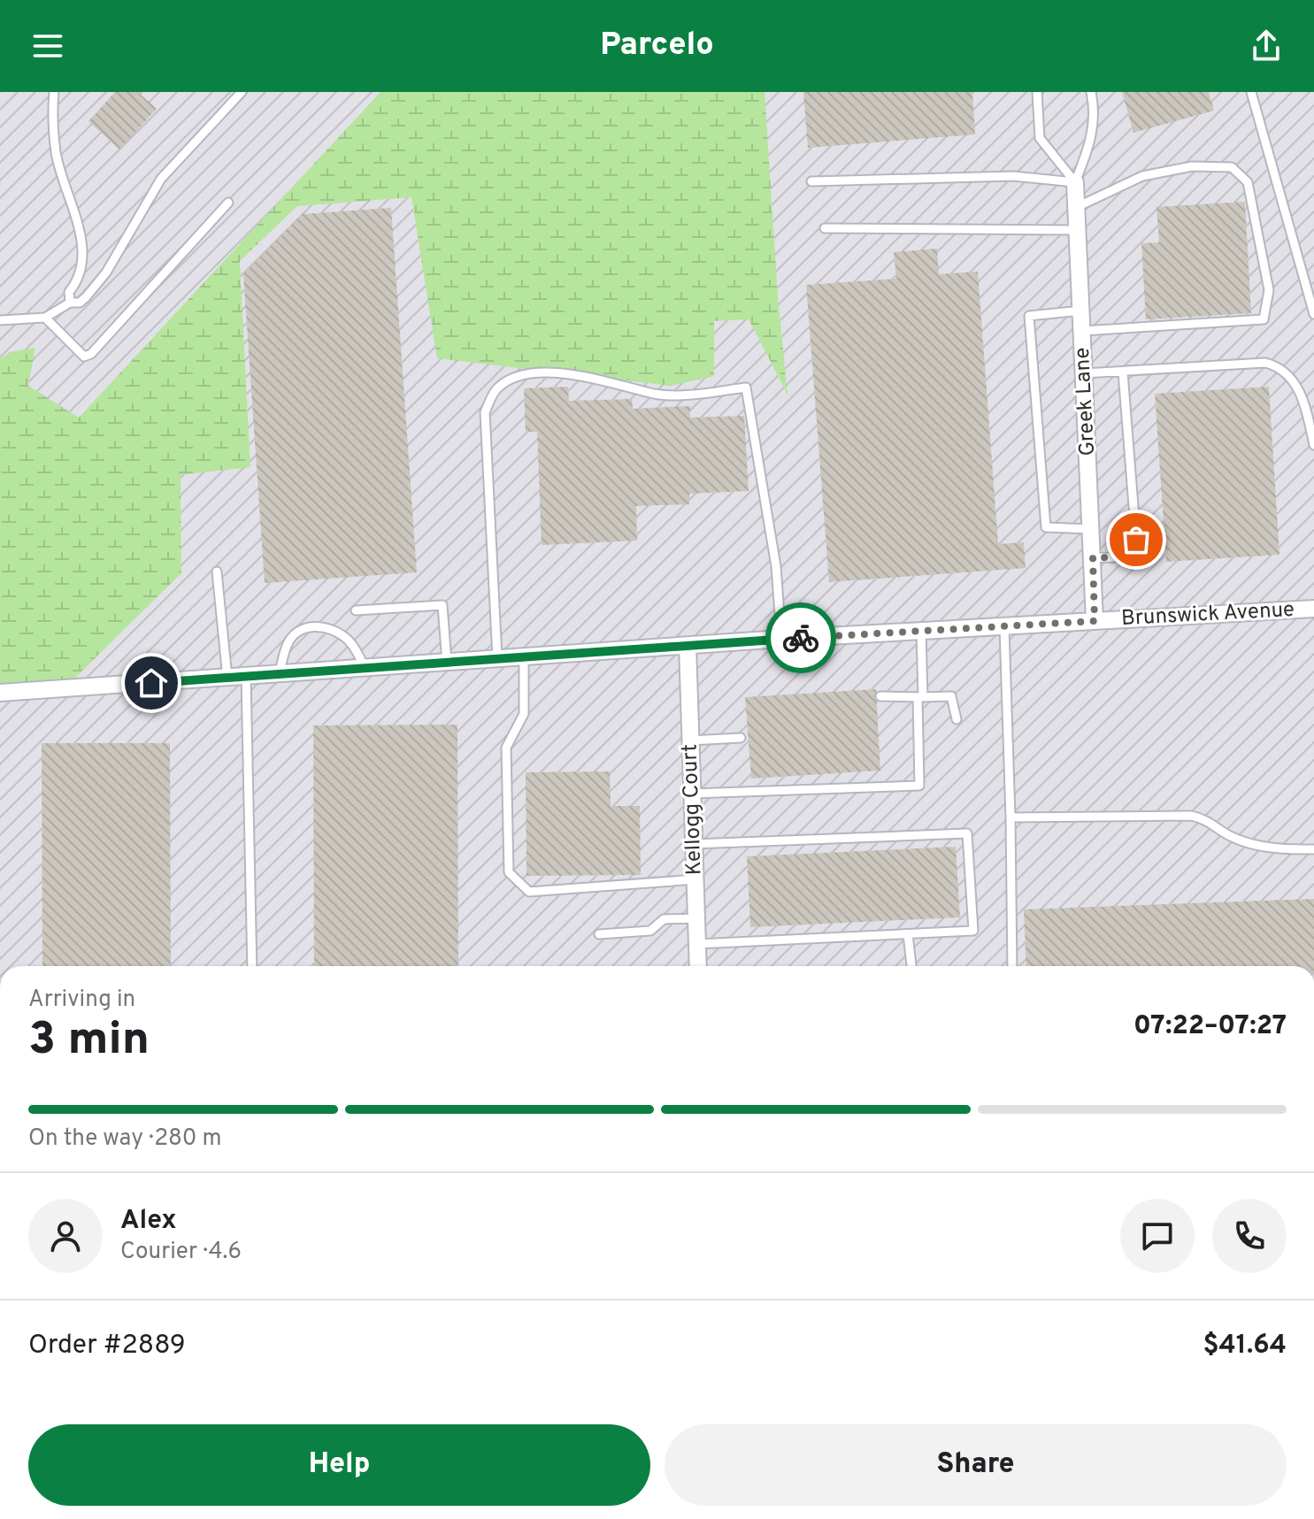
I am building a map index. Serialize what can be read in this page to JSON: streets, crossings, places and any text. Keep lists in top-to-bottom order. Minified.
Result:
{"streets":{"street":["Greek Lane","Brunswick Avenue","Kellogg Court"]},"crossings":[["Greek Lane","Brunswick Avenue"],["Brunswick Avenue","Kellogg Court"]],"page":{"header":"Parcelo","heading":["3 min","Arriving in","07:22–07:27"],"panel":["Alex","Courier · 4.6","Order #2889","$41.64"],"bar":"On the way · 280 m","buttons":["Help","Share"]}}
